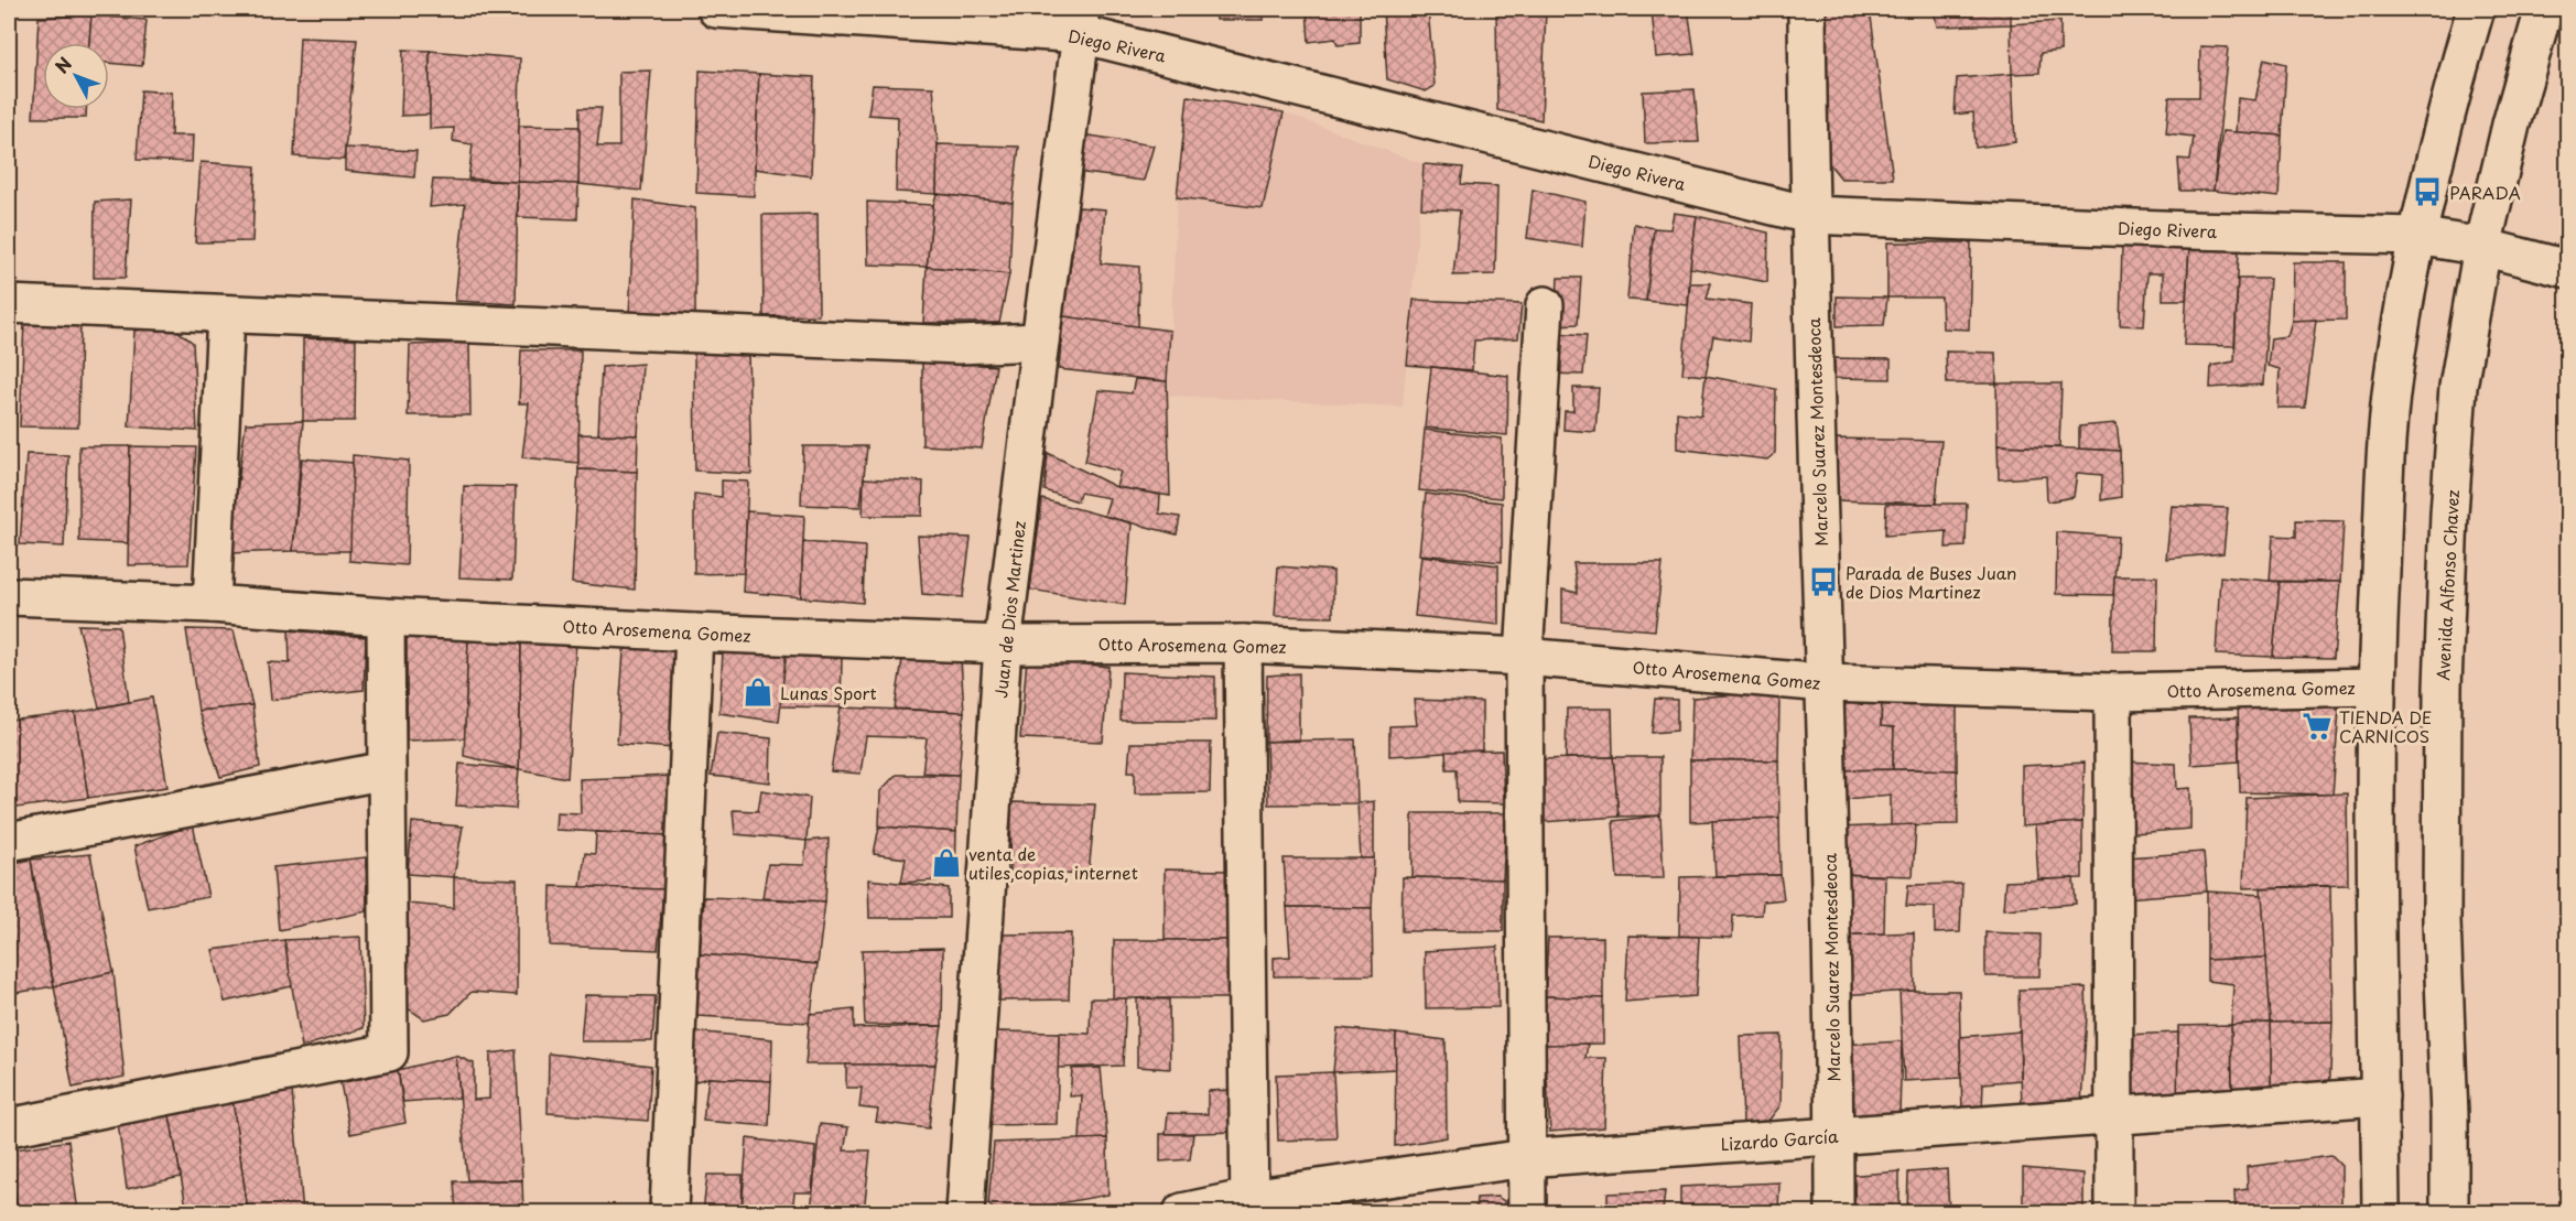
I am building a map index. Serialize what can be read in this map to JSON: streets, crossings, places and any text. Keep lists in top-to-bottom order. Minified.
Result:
{"streets":{"street":["Diego Rivera","Marcelo Suarez Montesdeoca","Avenida Alfonso Chavez","Juan de Dios Martinez","Otto Arosemena Gomez","Lizardo García"]},"crossings":[["Diego Rivera","Marcelo Suarez Montesdeoca"],["Diego Rivera","Avenida Alfonso Chavez"],["Diego Rivera","Juan de Dios Martinez"],["Marcelo Suarez Montesdeoca","Otto Arosemena Gomez"],["Marcelo Suarez Montesdeoca","Lizardo García"],["Juan de Dios Martinez","Otto Arosemena Gomez"]],"places":{"bus stop":["PARADA","Parada de Buses Juan de Dios Martinez"],"shop":["Lunas Sport","venta de utiles,copias, internet"],"supermarket":["TIENDA DE CARNICOS"]},"north":"top left"}
